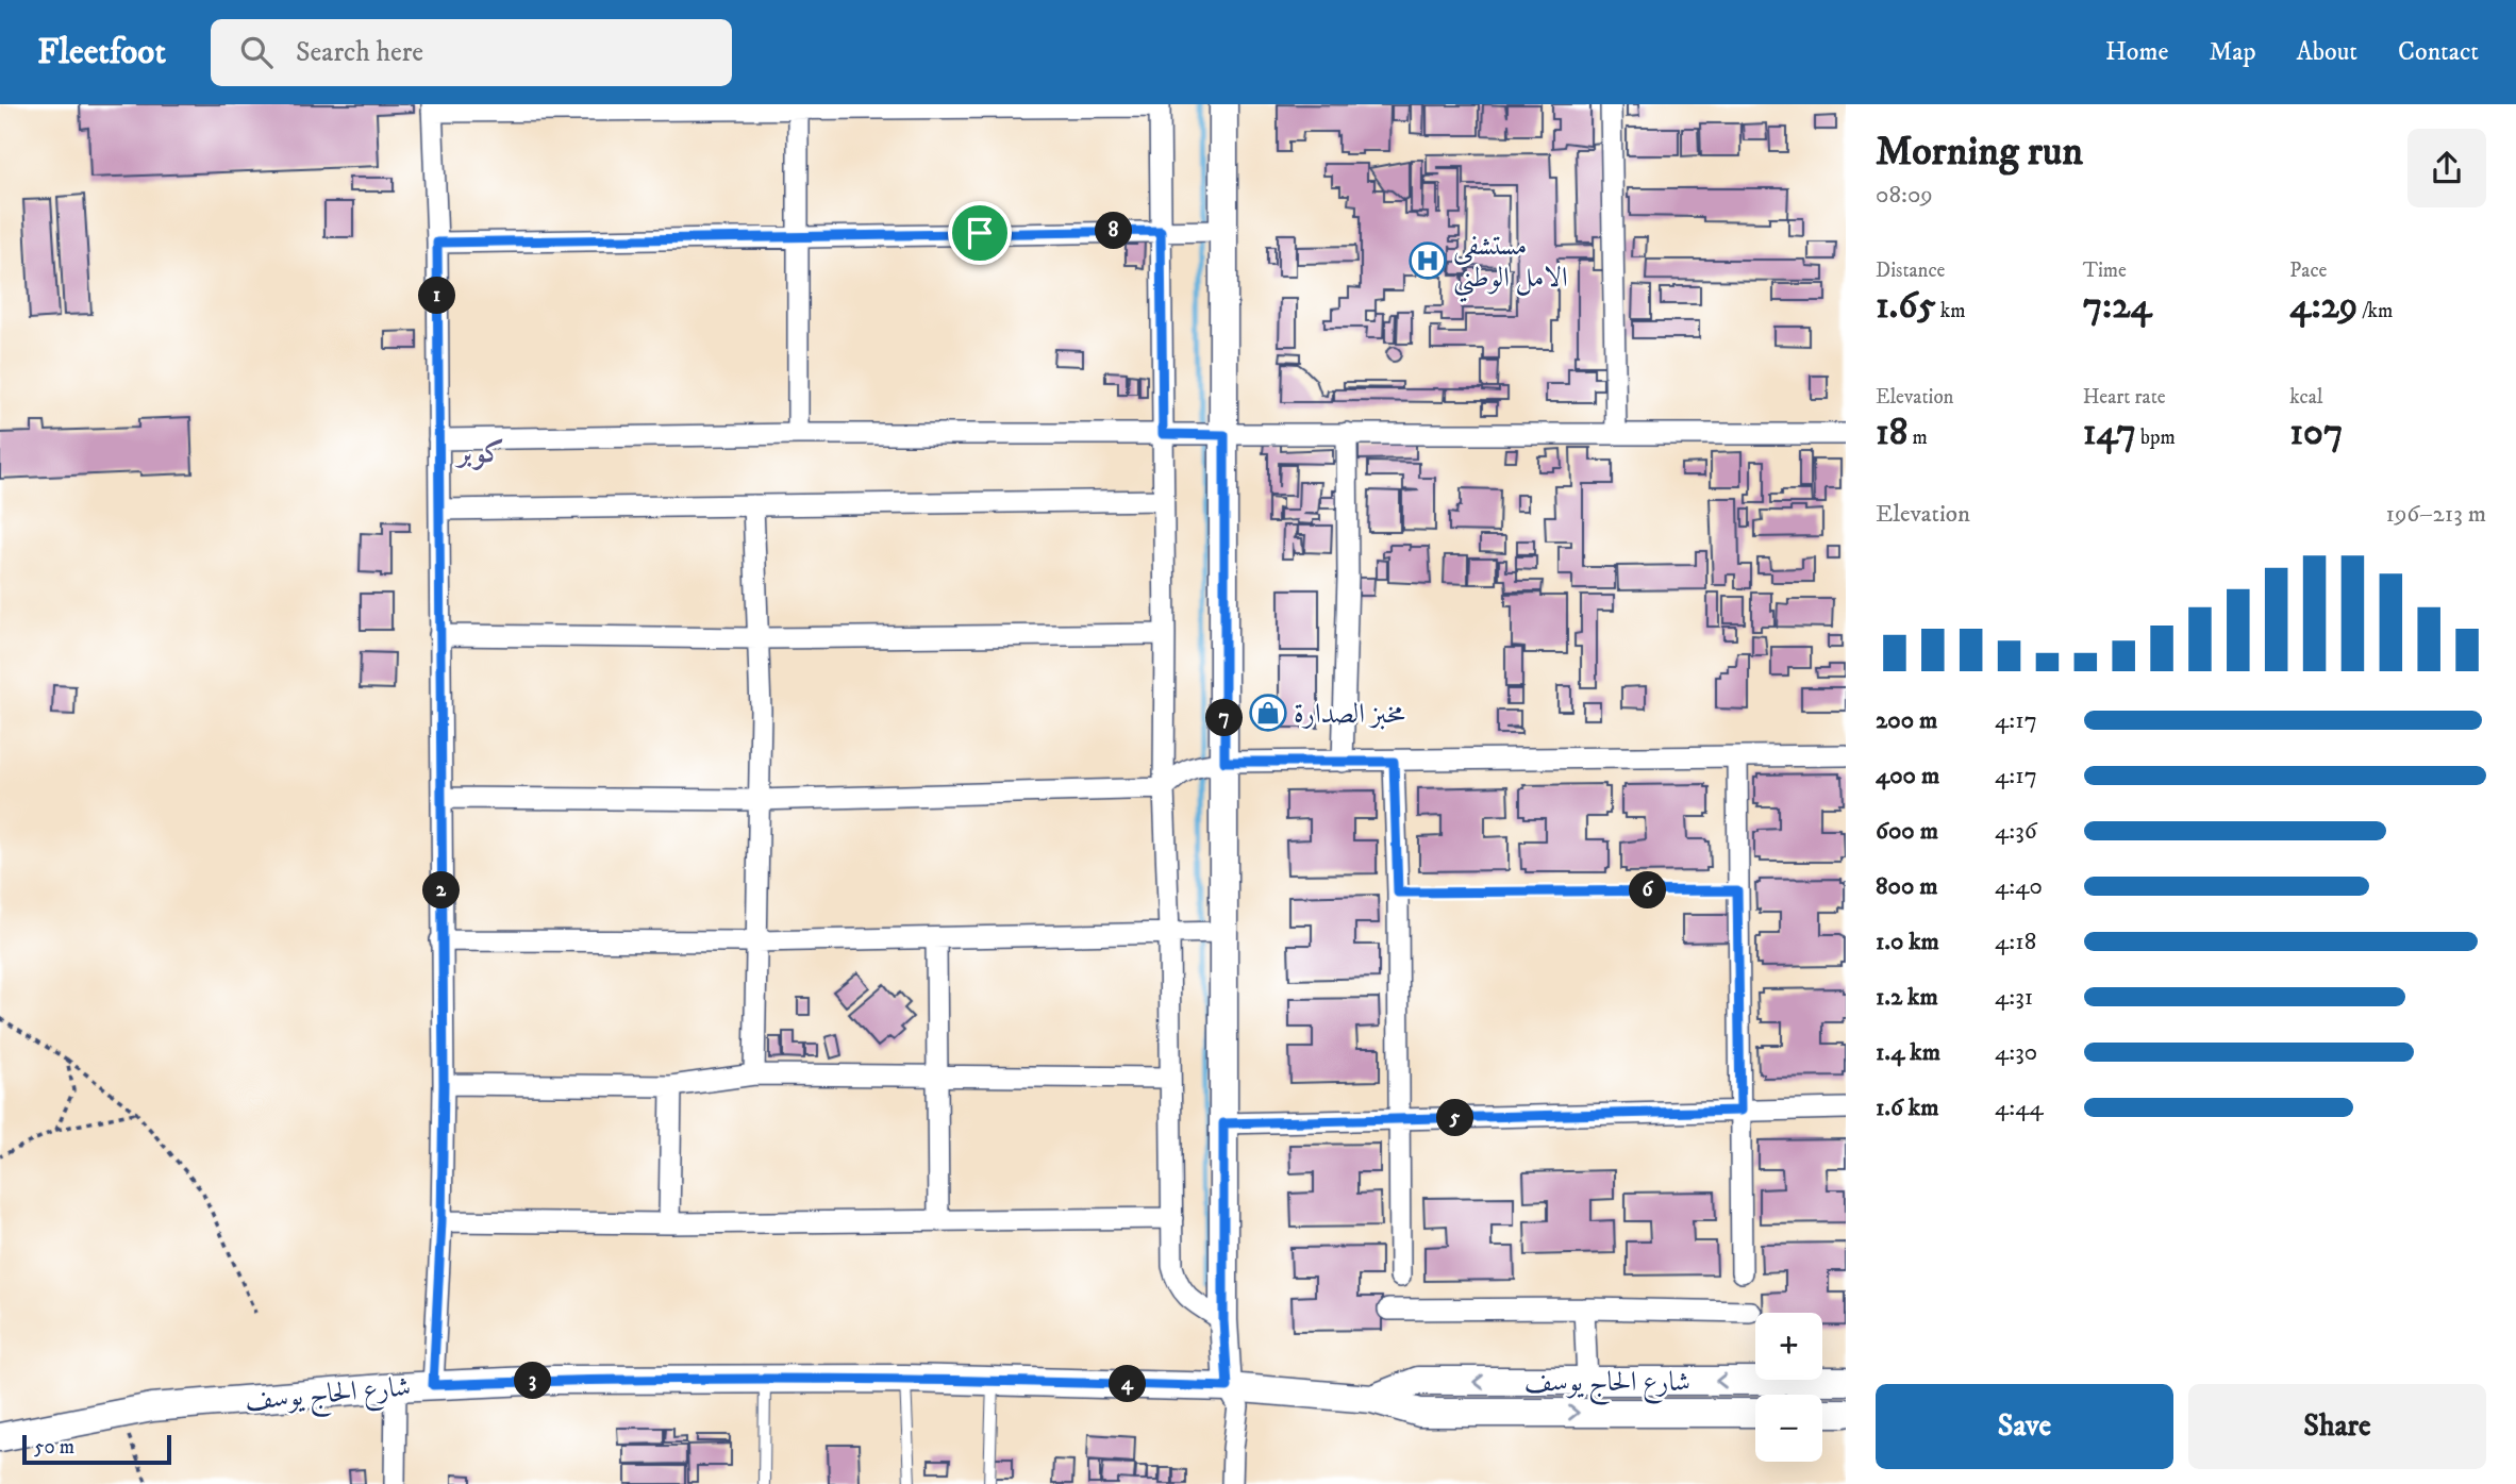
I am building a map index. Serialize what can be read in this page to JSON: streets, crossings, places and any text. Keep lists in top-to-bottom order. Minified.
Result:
{"streets":{"main road":["شارع الحاج يوسف"]},"districts":["كوبر"],"places":{"hospital":["مستشفى الامل الوطني"],"shop":["مخبز الصدارة"]},"scale_bar":"50 m","page":{"header":"Fleetfoot","search":"Search here","nav":["Home","Map","About","Contact"],"heading":["Morning run","08:09"],"pins":["8","1","7","2","6","5","3","4"],"stats":[["Distance","1.65 km"],["Time","7:24"],["Pace","4:29 /km"],["Elevation","18 m"],["Heart rate","147 bpm"],["kcal","107"]],"chart":["Elevation","196–213 m"],"list":[{"name":"200 m","note":"4:17"},{"name":"400 m","note":"4:17"},{"name":"600 m","note":"4:36"},{"name":"800 m","note":"4:40"},{"name":"1.0 km","note":"4:18"},{"name":"1.2 km","note":"4:31"},{"name":"1.4 km","note":"4:30"},{"name":"1.6 km","note":"4:44"}],"map_buttons":["+","−"],"buttons":["Save","Share"],"scale":"50 m"}}
